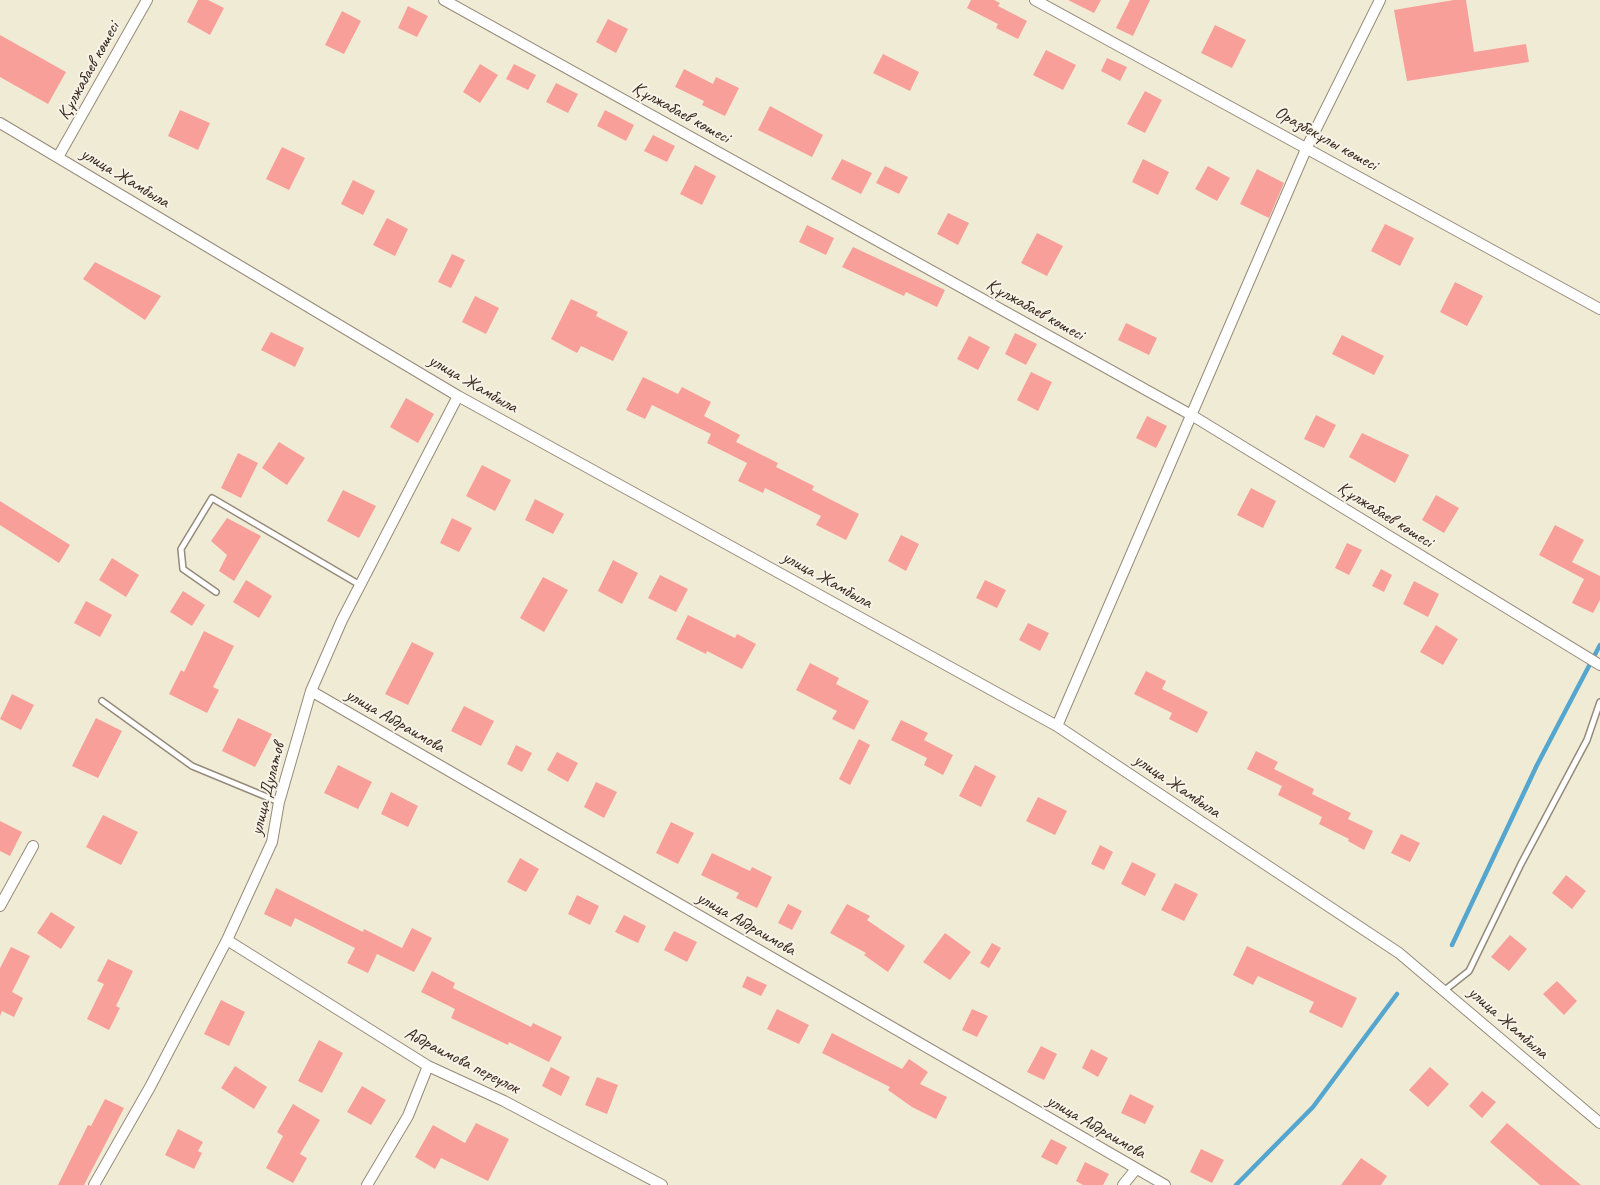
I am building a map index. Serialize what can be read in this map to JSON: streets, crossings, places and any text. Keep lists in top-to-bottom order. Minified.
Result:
{"streets":{"street":["Құлжабаев көшесі","Оразбекұлы көшесі","улица Жамбыла","улица Абдраимова","улица Дулатов","Абдраимова переулок"]},"crossings":[["Құлжабаев көшесі","улица Жамбыла"],["улица Жамбыла","улица Дулатов"],["улица Абдраимова","улица Дулатов"],["улица Дулатов","Абдраимова переулок"]]}
